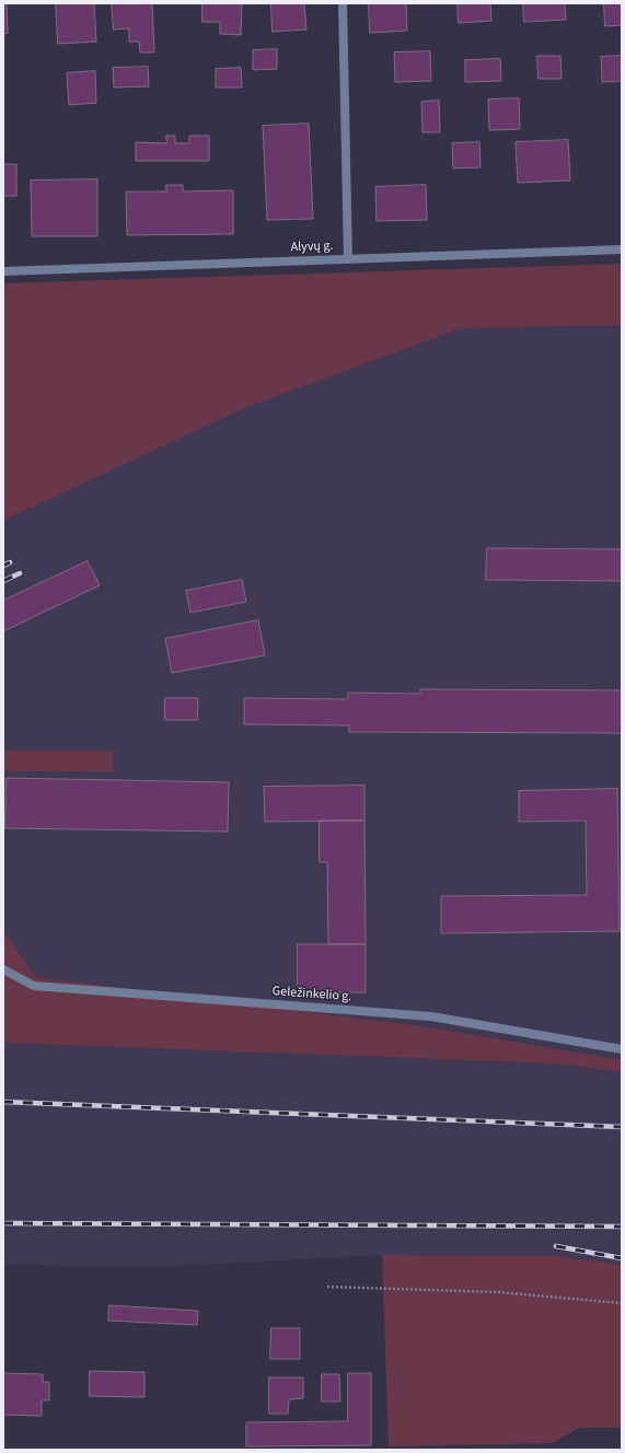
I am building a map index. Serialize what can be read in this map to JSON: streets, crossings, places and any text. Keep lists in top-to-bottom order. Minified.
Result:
{"streets":{"street":["Alyvų g.","Geležinkelio g."]}}
